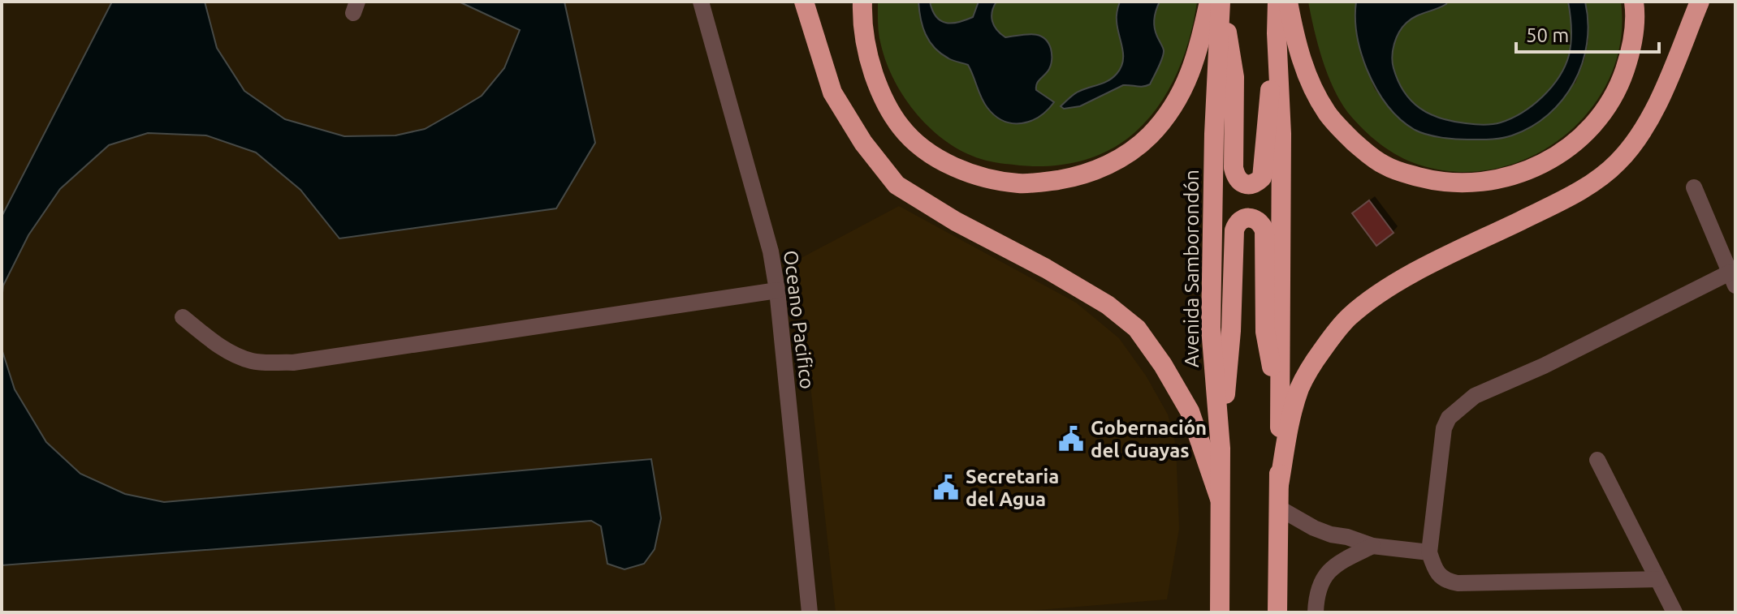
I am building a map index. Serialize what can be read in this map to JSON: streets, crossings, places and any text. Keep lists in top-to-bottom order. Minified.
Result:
{"streets":{"highway":["Avenida Samborondón"],"street":["Oceano Pacifico"]},"places":{"public building":["Gobernación del Guayas","Secretaria del Agua"]},"scale_bar":"50 m"}
